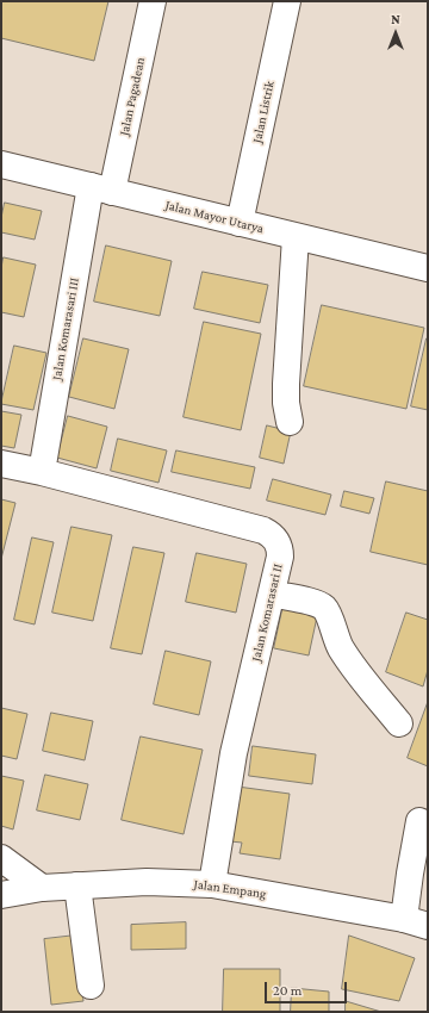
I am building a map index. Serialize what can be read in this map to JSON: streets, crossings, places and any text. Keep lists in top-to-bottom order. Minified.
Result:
{"streets":{"street":["Jalan Pagadean","Jalan Listrik","Jalan Mayor Utarya","Jalan Komarasari III","Jalan Komarasari II","Jalan Empang"]},"crossings":[["Jalan Pagadean","Jalan Mayor Utarya"],["Jalan Pagadean","Jalan Komarasari III"],["Jalan Listrik","Jalan Mayor Utarya"],["Jalan Mayor Utarya","Jalan Komarasari III"],["Jalan Komarasari III","Jalan Komarasari II"],["Jalan Komarasari II","Jalan Empang"]],"scale_bar":"20 m","north":"top"}
